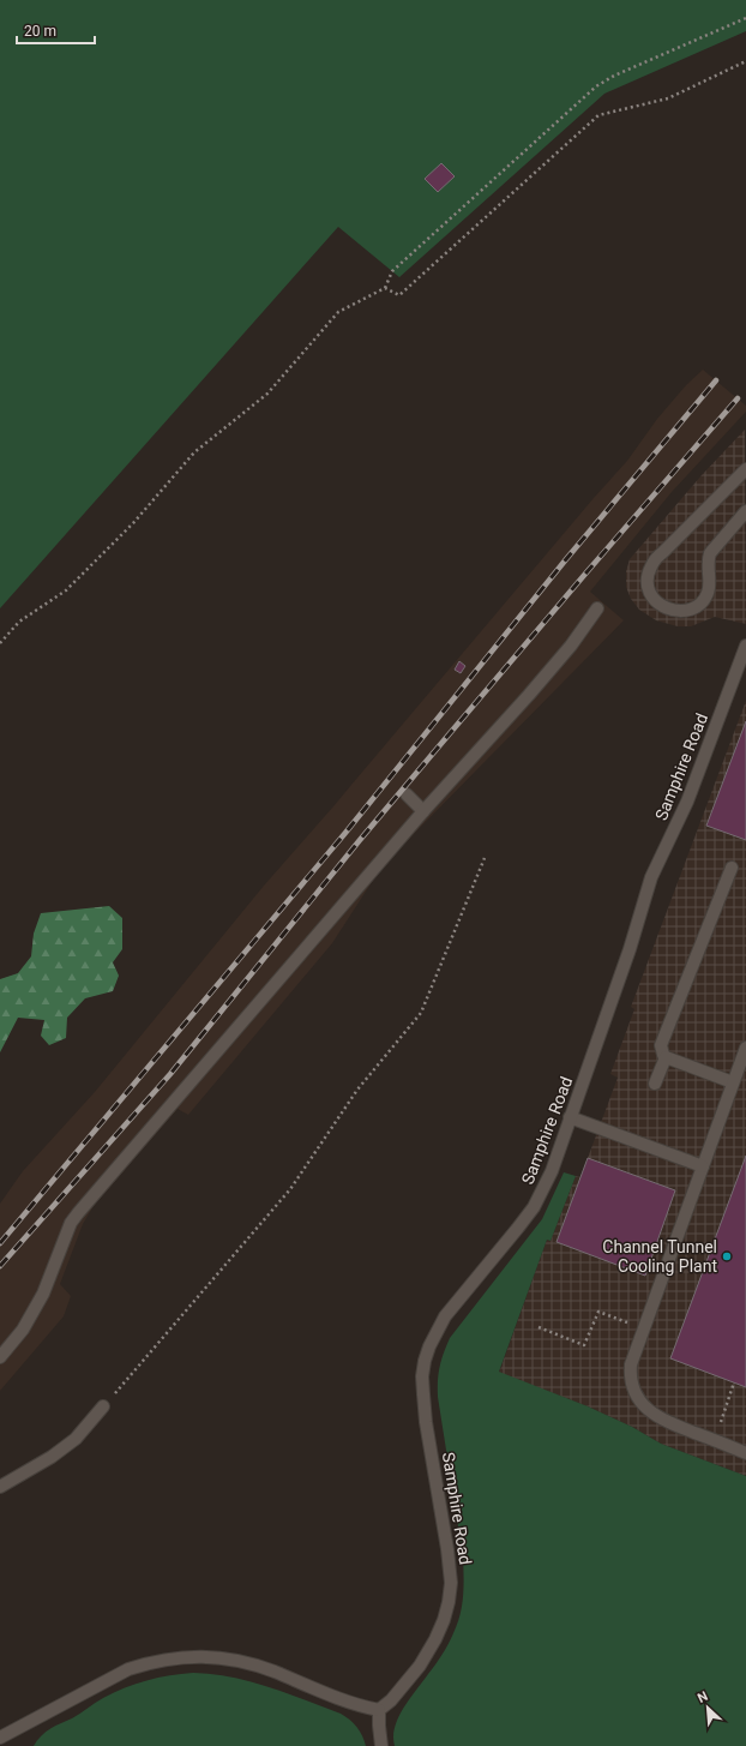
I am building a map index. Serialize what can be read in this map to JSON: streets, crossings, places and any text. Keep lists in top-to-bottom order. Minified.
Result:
{"streets":{"lane":["Samphire Road"]},"places":["Channel Tunnel Cooling Plant"],"scale_bar":"20 m","north":"top left"}
